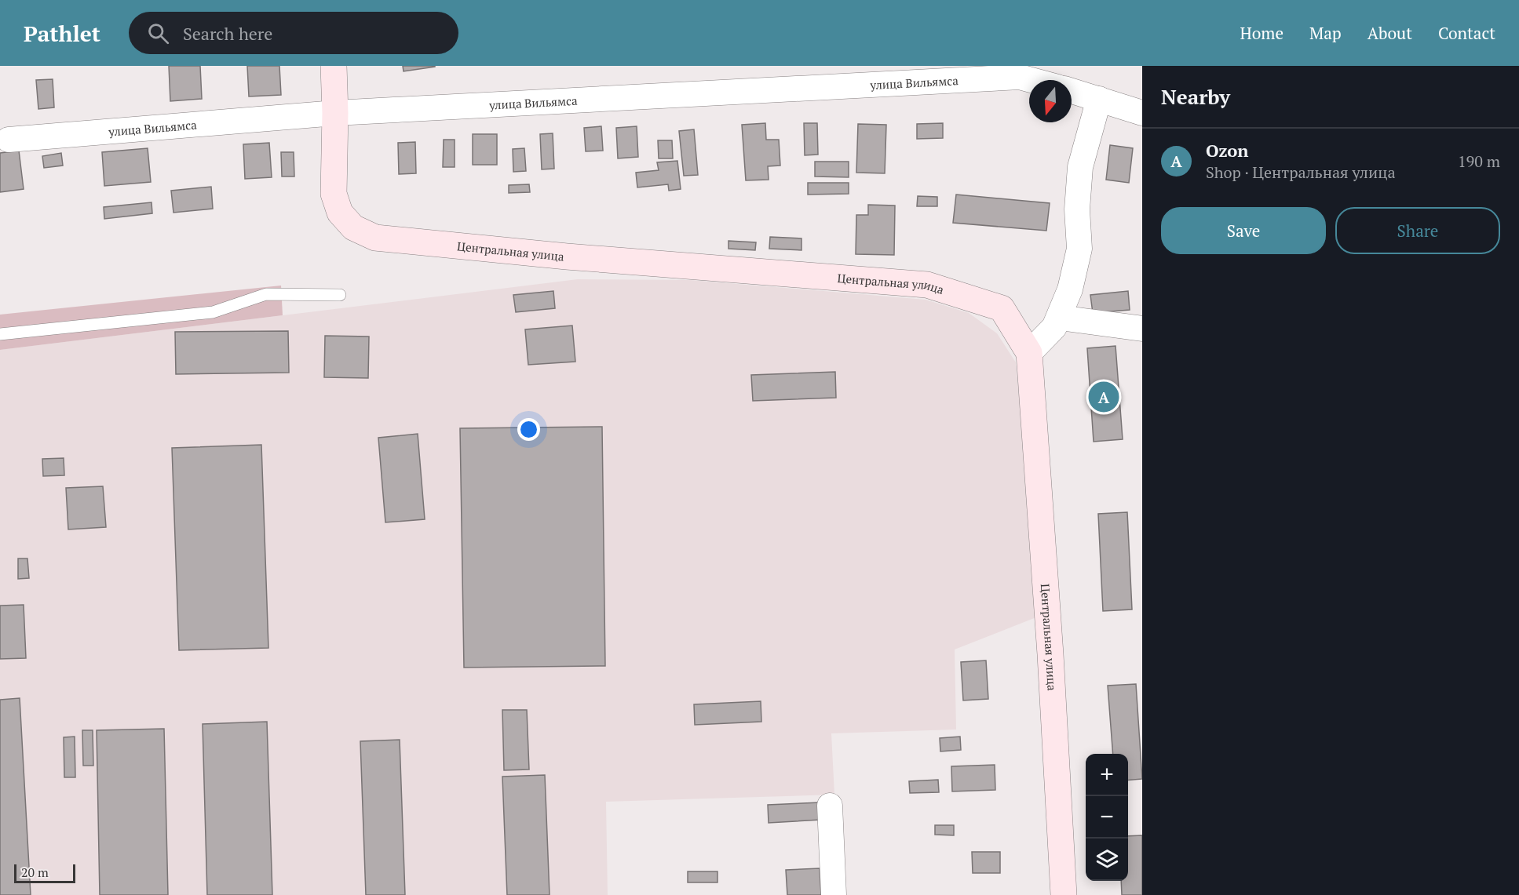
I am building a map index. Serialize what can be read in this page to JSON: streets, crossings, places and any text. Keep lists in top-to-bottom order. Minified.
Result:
{"streets":{"street":["улица Вильямса","Центральная улица"]},"crossings":[["улица Вильямса","Центральная улица"]],"scale_bar":"20 m","north":"bottom","page":{"header":"Pathlet","search":"Search here","nav":["Home","Map","About","Contact"],"heading":"Nearby","list":[{"mark":"A","name":"Ozon","note":"Shop · Центральная улица","value":"190 m"}],"buttons":["Save","Share"],"pins":"A","map_buttons":["+","−"],"scale":"20 m"}}
